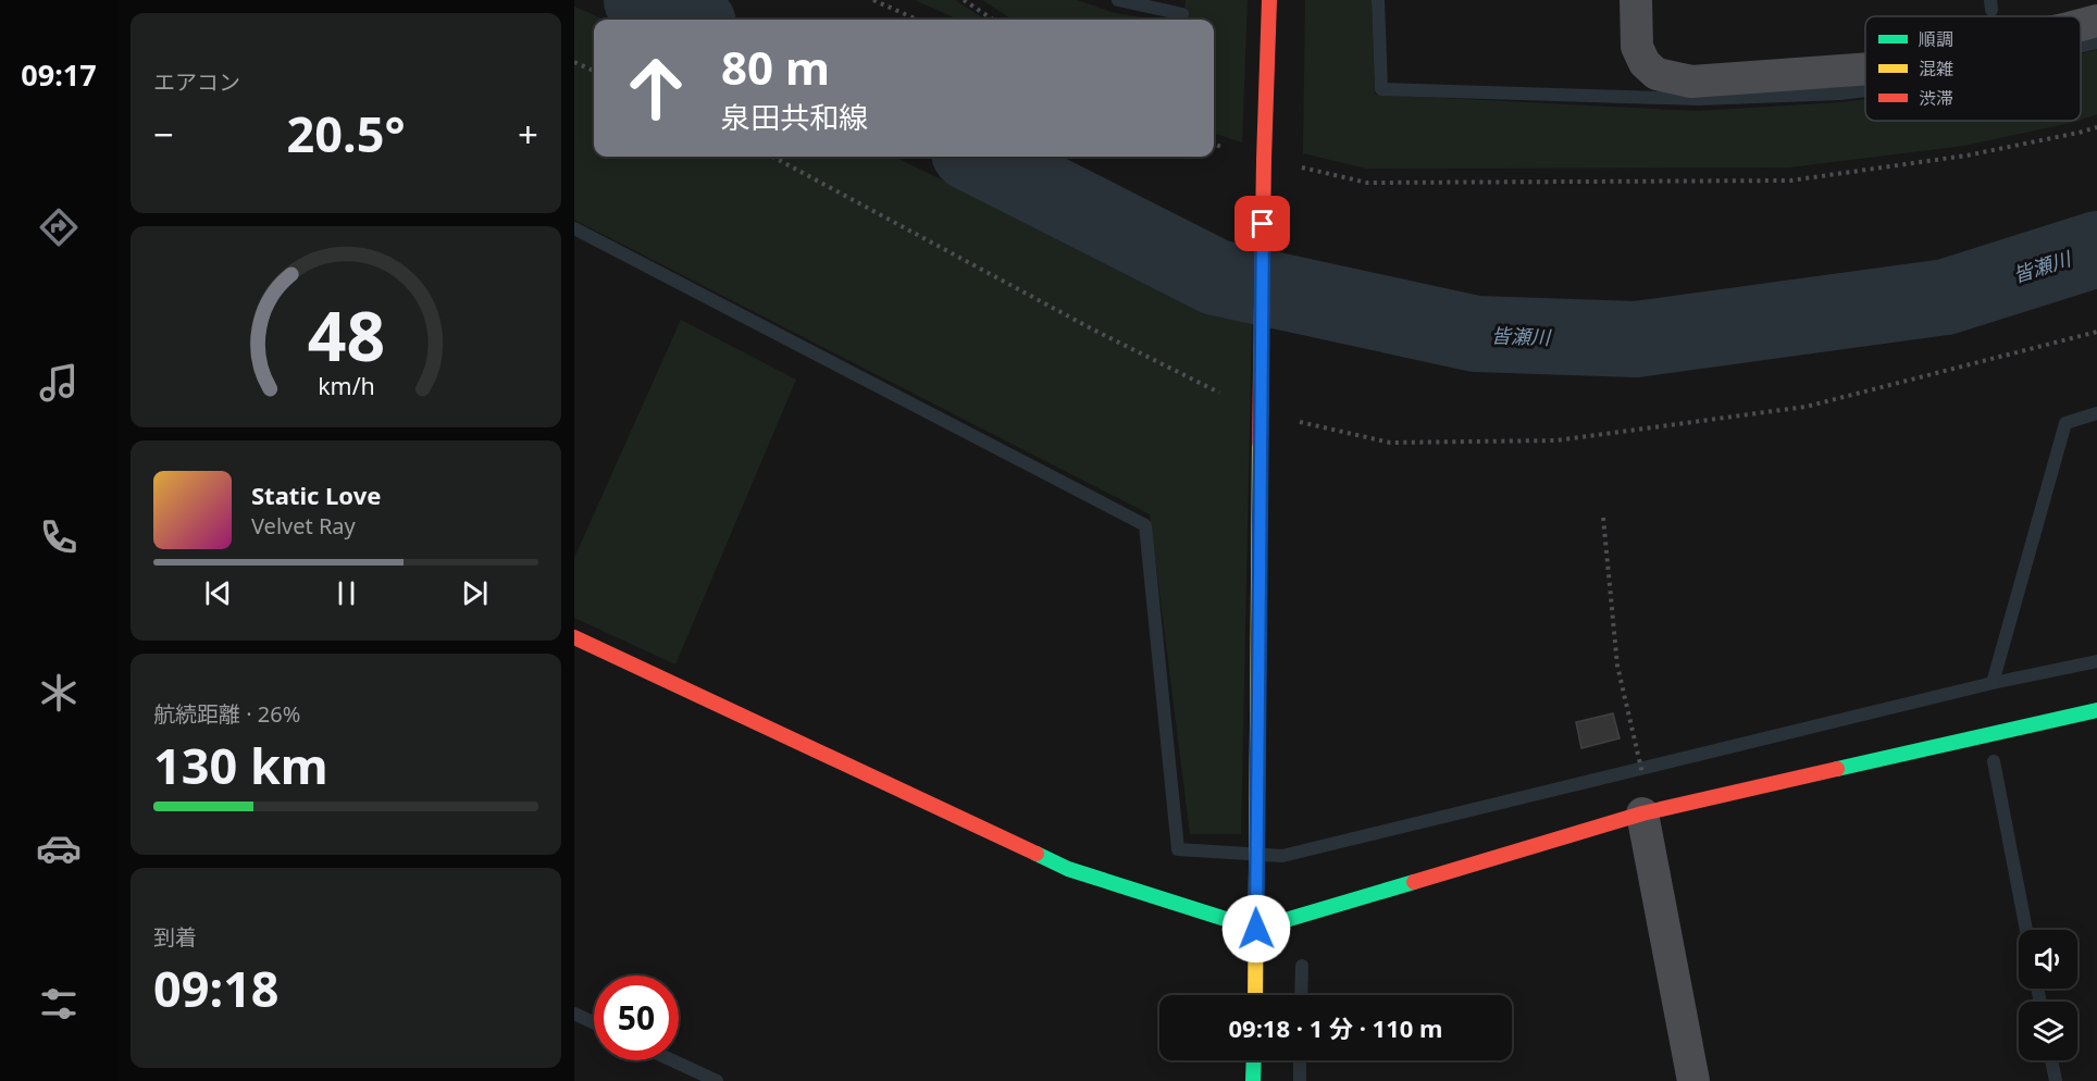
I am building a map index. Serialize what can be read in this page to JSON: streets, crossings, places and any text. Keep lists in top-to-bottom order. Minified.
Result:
{"water":["皆瀬川"],"legend":["順調","混雑","渋滞"],"page":{"tabs":"09:17","tile":["エアコン",["航続距離 · 26%","130 km"],["到着","09:18"]],"turn":["80 m","泉田共和線"],"heat":["−","20.5°","+"],"song":["Static Love","Velvet Ray"],"limit":"50","trip":"09:18 · 1 分 · 110 m","gauge":["48","km/h"]}}
